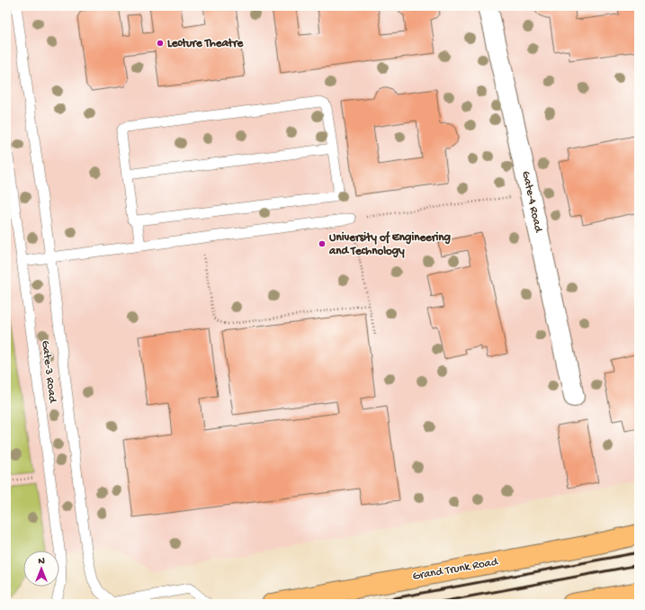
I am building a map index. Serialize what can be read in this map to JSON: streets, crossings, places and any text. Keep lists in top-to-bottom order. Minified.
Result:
{"streets":{"main road":["Grand Trunk Road"],"street":["Gate-4 Road"],"lane":["Gate-3 Road"]},"places":["Lecture Theatre","University of Engineering and Technology"],"north":"top"}
